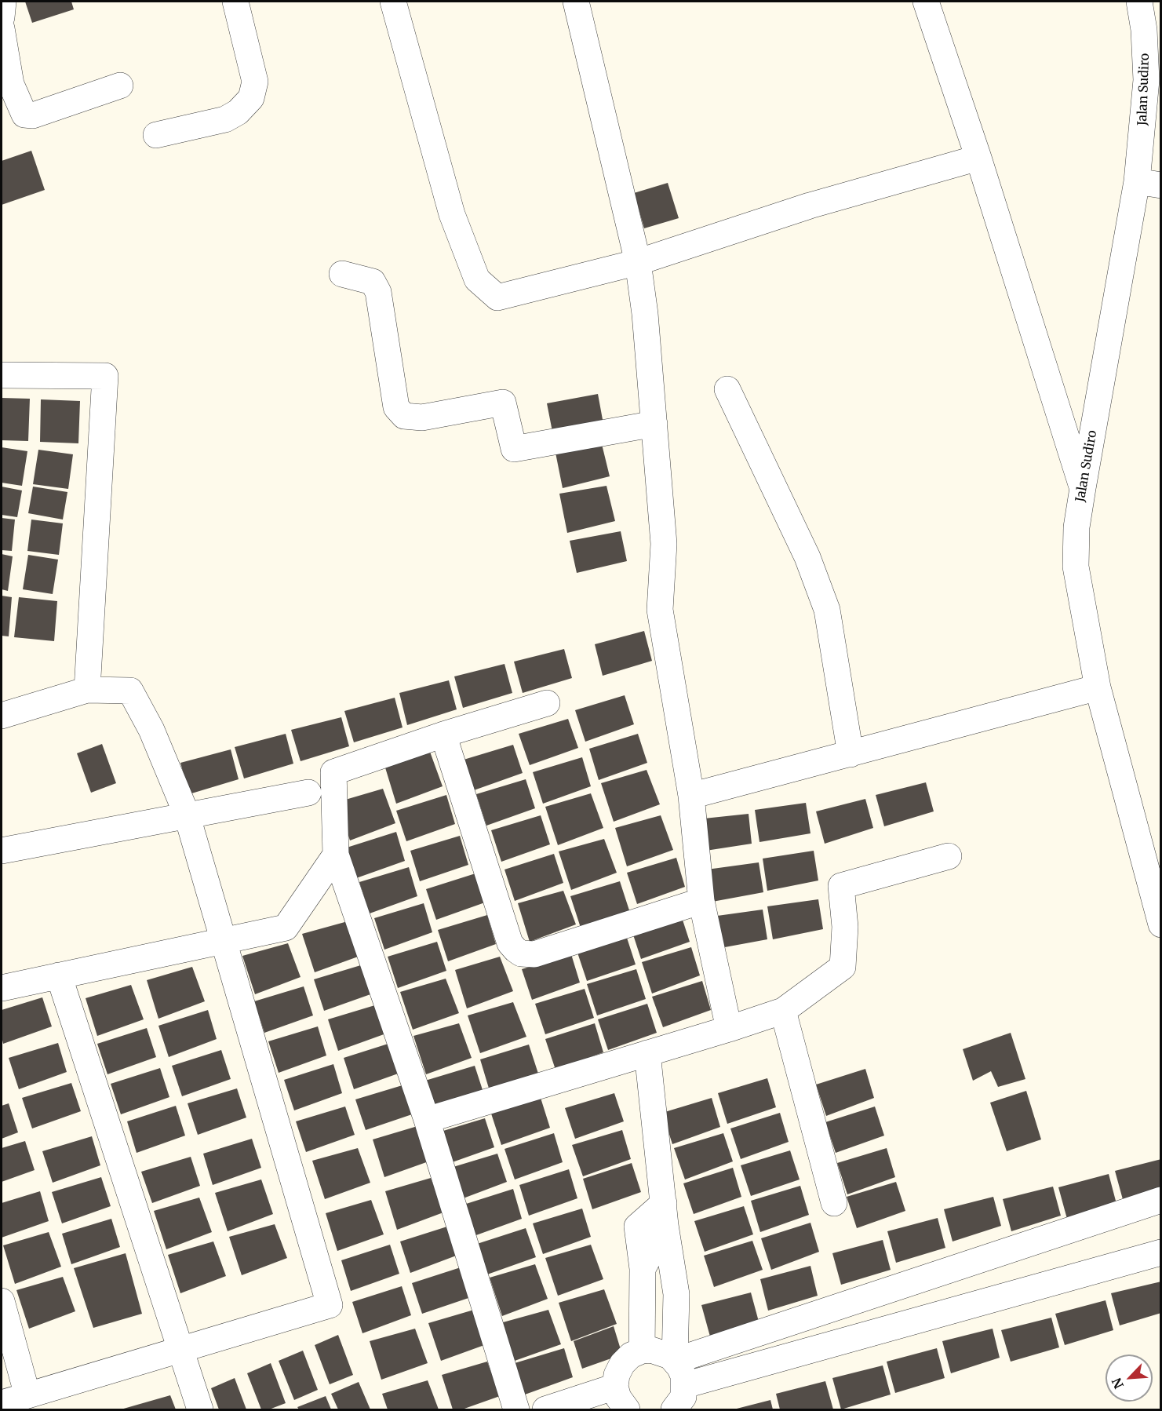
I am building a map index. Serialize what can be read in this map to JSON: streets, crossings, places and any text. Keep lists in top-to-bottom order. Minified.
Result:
{"streets":{"street":["Jalan Sudiro"]},"north":"bottom left"}
